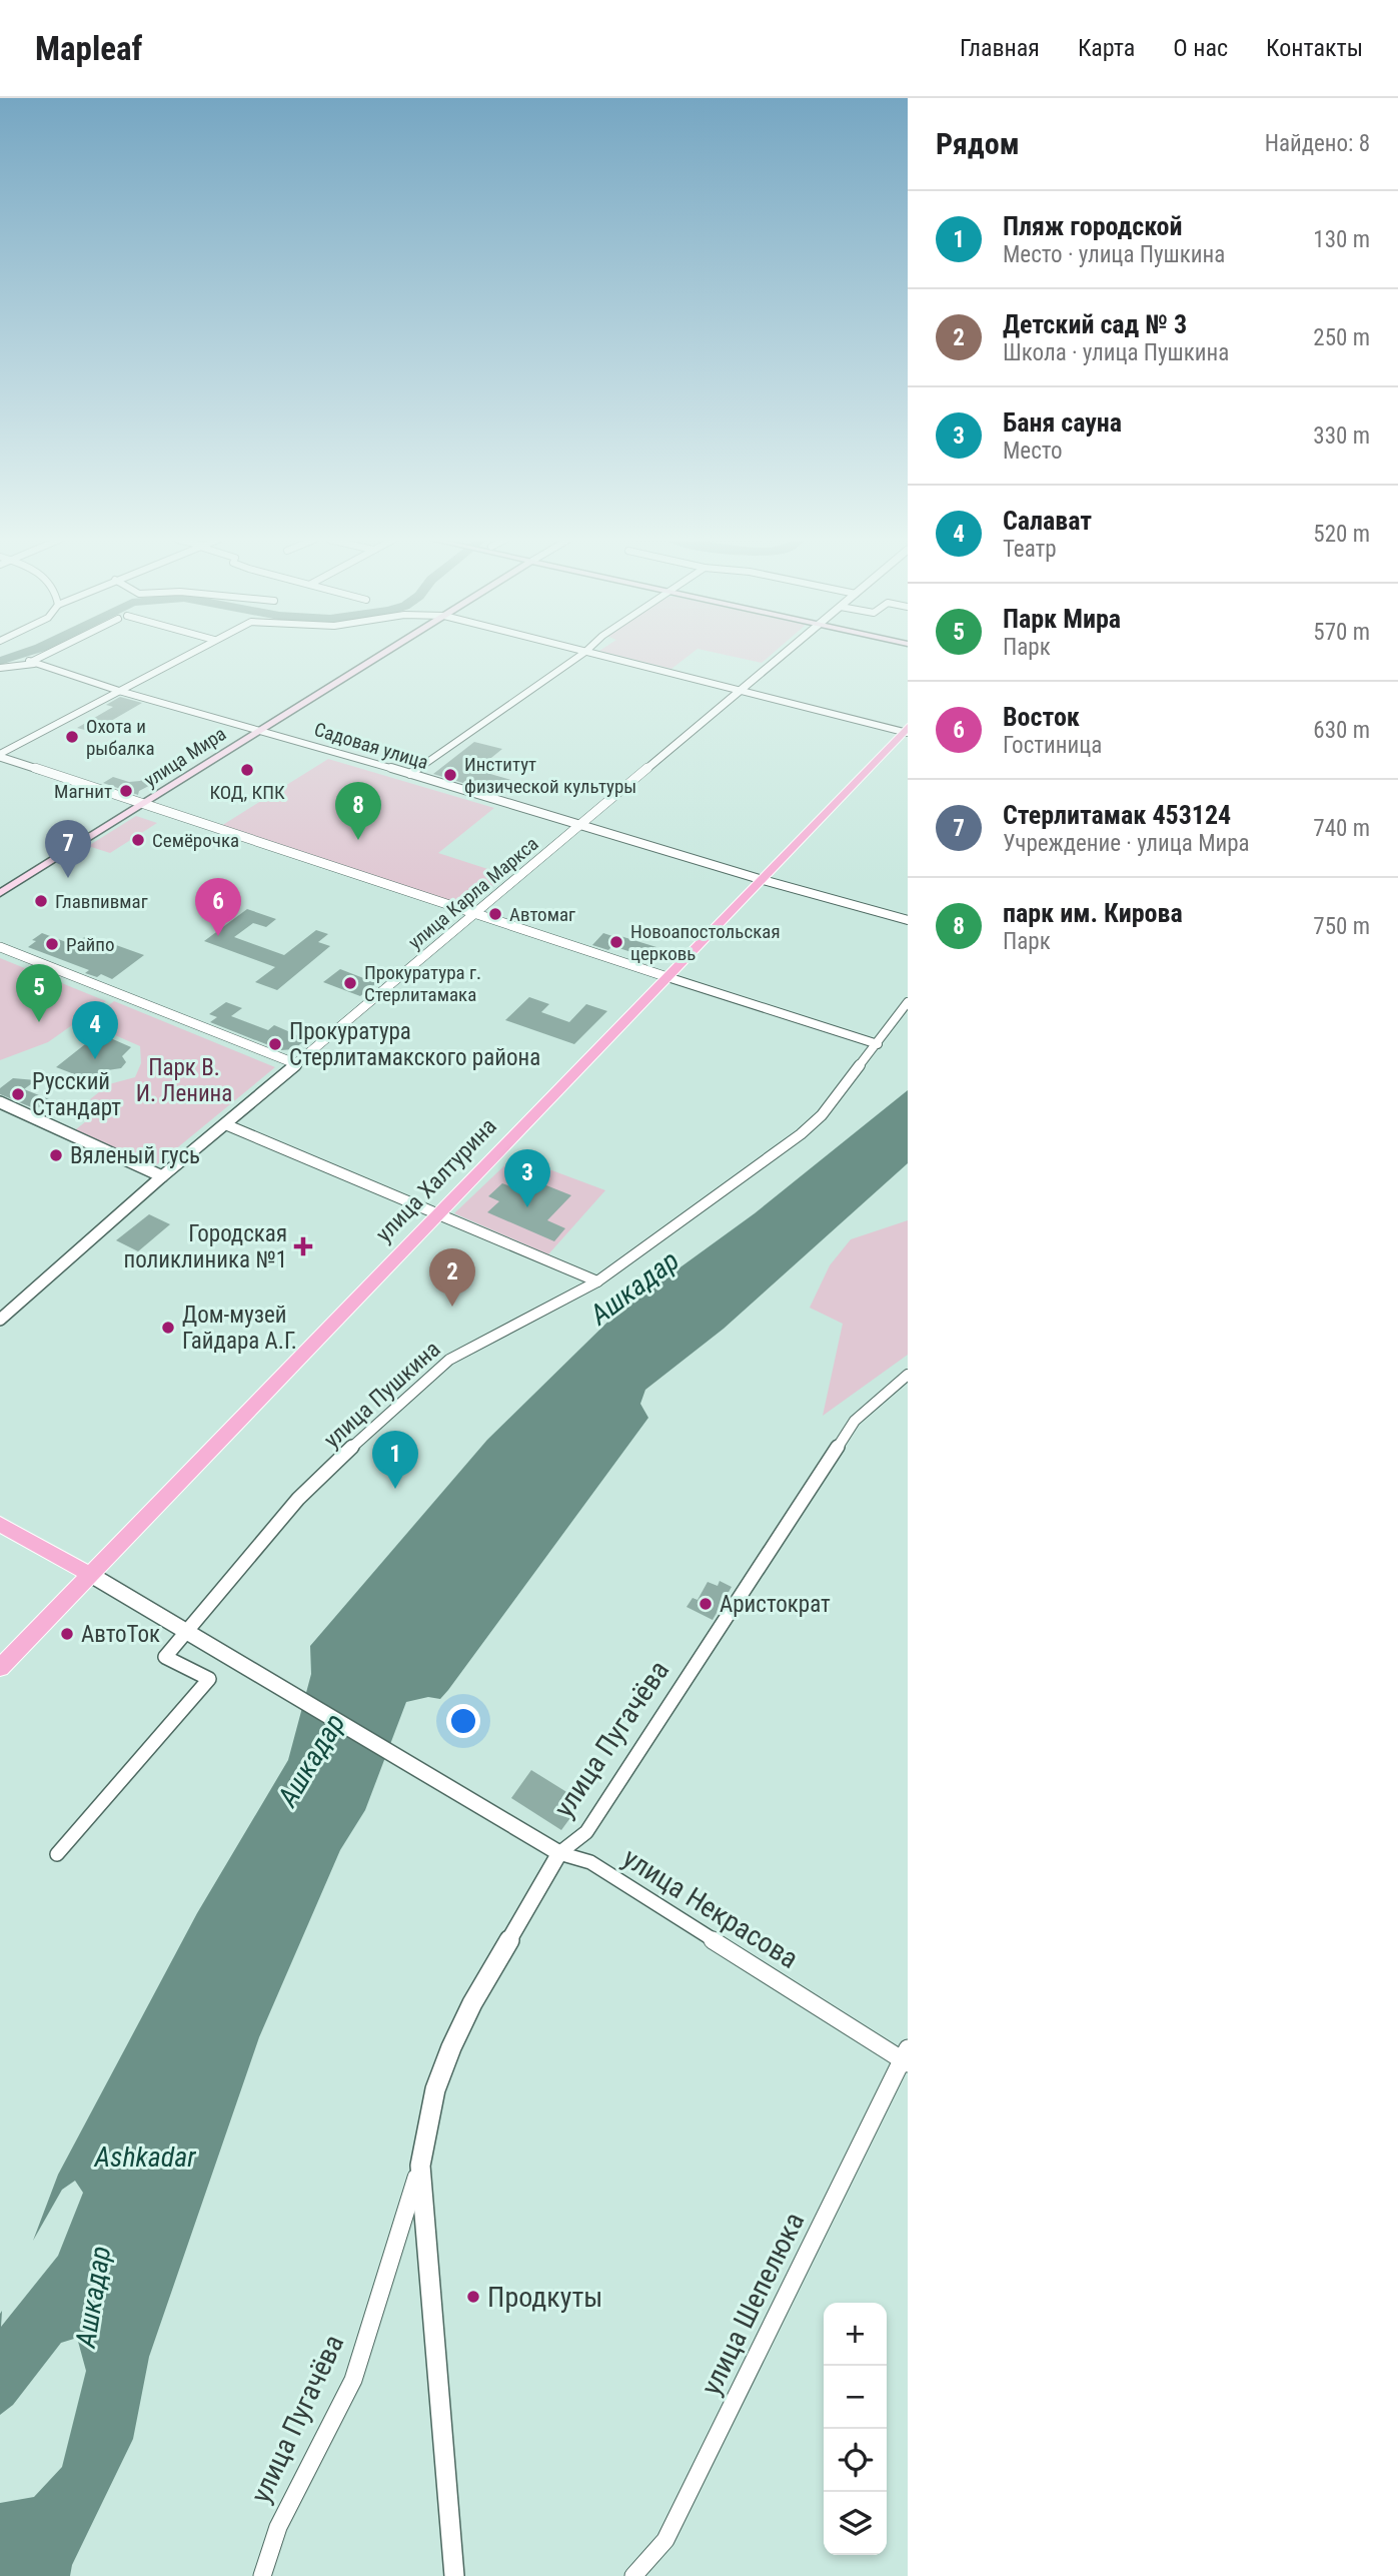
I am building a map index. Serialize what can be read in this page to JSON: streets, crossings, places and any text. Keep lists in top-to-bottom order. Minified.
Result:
{"streets":{"main road":["улица Мира","улица Халтурина"],"street":["Садовая улица","улица Карла Маркса","улица Пушкина","улица Пугачёва","улица Некрасова","улица Шепелюка"]},"crossings":[["Садовая улица","улица Мира"],["Садовая улица","улица Карла Маркса"],["Садовая улица","улица Халтурина"],["улица Пугачёва","улица Некрасова"],["улица Некрасова","улица Шепелюка"]],"water":["Ашкадар","Ashkadar"],"parks":["Парк В. И. Ленина"],"places":{"other":["Охота и рыбалка","КОД, КПК","Институт физической культуры","Магнит","Семёрочка","Главпивмаг","Автомаг","Новоапостольская церковь","Райпо","Прокуратура г. Стерлитамака","Прокуратура Стерлитамакского района","Русский Стандарт","Вяленый гусь","Дом-музей Гайдара А.Г.","Аристократ","АвтоТок","Продкуты"],"health":["Городская поликлиника №1"]},"page":{"header":"Mapleaf","nav":["Главная","Карта","О нас","Контакты"],"heading":["Рядом","Найдено: 8"],"list":[{"mark":"1","name":"Пляж городской","note":"Место · улица Пушкина","value":"130 m"},{"mark":"2","name":"Детский сад № 3","note":"Школа · улица Пушкина","value":"250 m"},{"mark":"3","name":"Баня сауна","note":"Место","value":"330 m"},{"mark":"4","name":"Салават","note":"Театр","value":"520 m"},{"mark":"5","name":"Парк Мира","note":"Парк","value":"570 m"},{"mark":"6","name":"Восток","note":"Гостиница","value":"630 m"},{"mark":"7","name":"Стерлитамак 453124","note":"Учреждение · улица Мира","value":"740 m"},{"mark":"8","name":"парк им. Кирова","note":"Парк","value":"750 m"}],"pins":["8","7","6","5","4","3","2","1"],"map_buttons":["+","−"]}}
